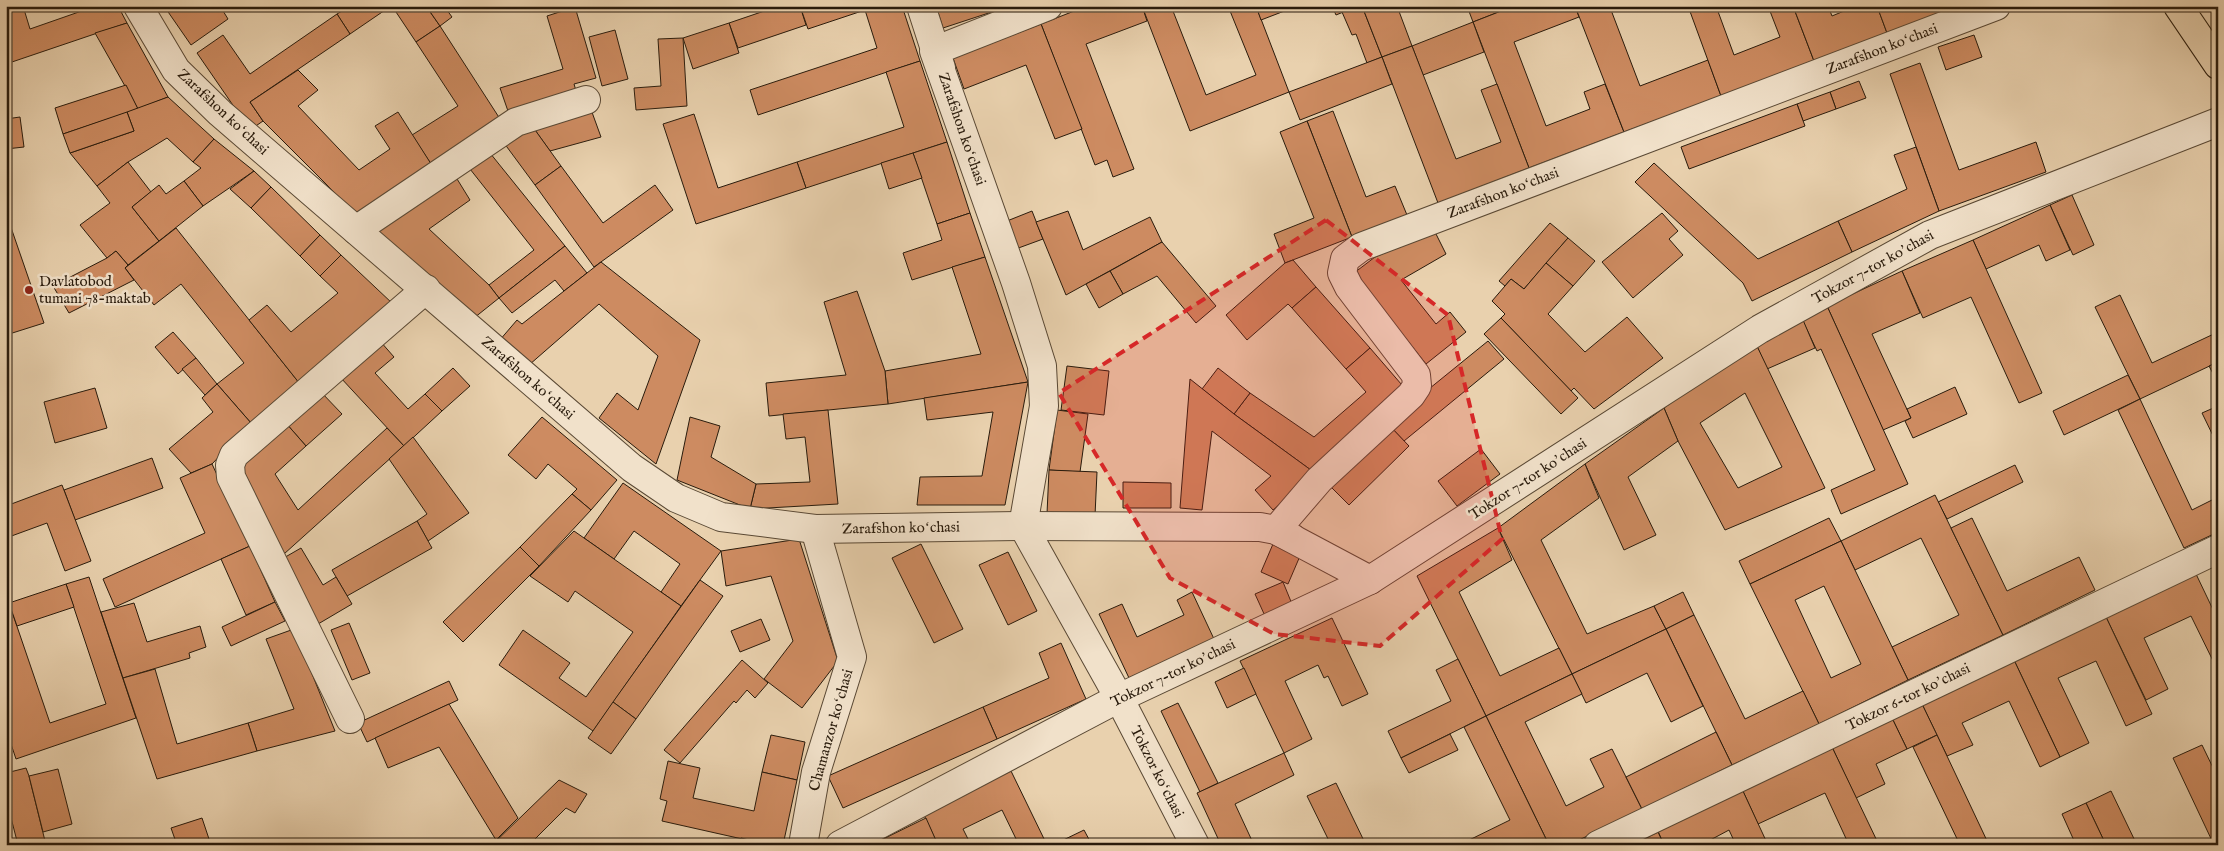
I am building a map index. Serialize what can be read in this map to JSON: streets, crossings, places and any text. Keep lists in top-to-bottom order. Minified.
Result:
{"streets":{"street":["Zarafshon koʻchasi","Tokzor 7-tor koʼchasi","Tokzor 6-tor koʼchasi","Chamanzor koʻchasi","Tokzor koʻchasi"]},"crossings":[["Zarafshon koʻchasi","Chamanzor koʻchasi"],["Tokzor 7-tor koʼchasi","Tokzor koʻchasi"]],"places":["Davlatobod tumani 78-maktab"]}
